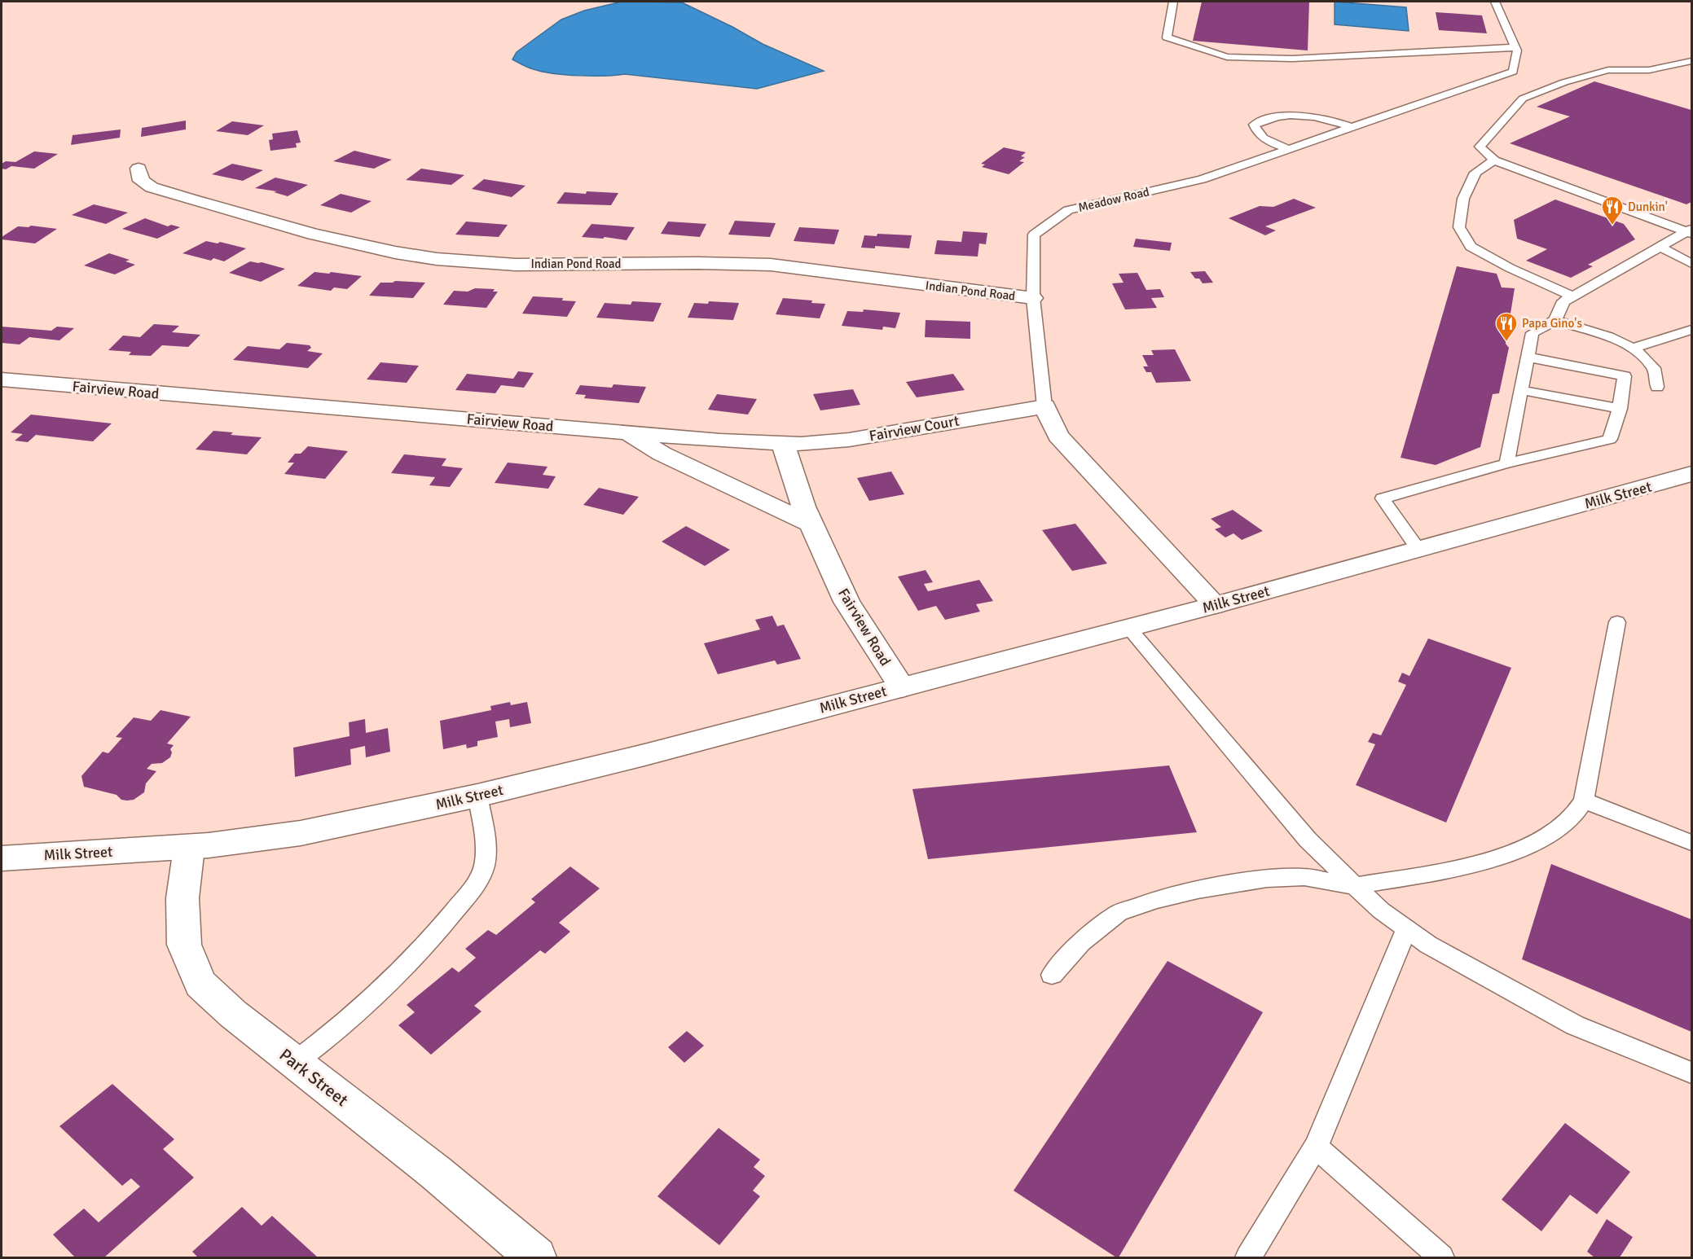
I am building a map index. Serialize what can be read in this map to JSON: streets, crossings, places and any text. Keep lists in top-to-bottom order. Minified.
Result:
{"streets":{"street":["Meadow Road","Indian Pond Road","Fairview Road","Fairview Court","Milk Street","Park Street"]},"crossings":[["Meadow Road","Indian Pond Road"],["Meadow Road","Fairview Court"],["Meadow Road","Milk Street"],["Fairview Road","Fairview Court"],["Fairview Road","Milk Street"],["Milk Street","Park Street"]],"places":{"restaurant":["Dunkin'","Papa Gino's"]}}
